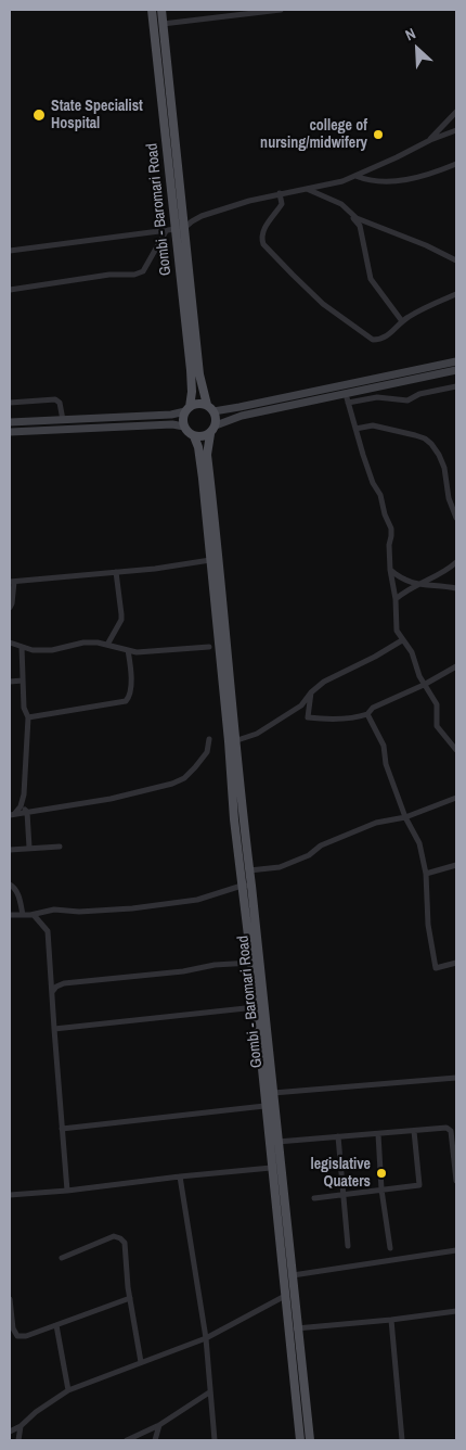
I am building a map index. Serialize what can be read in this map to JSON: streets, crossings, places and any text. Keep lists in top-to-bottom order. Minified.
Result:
{"streets":{"main road":["Gombi - Baromari Road"]},"places":["State Specialist Hospital","college of nursing/midwifery","legislative Quaters"],"north":"top left"}
